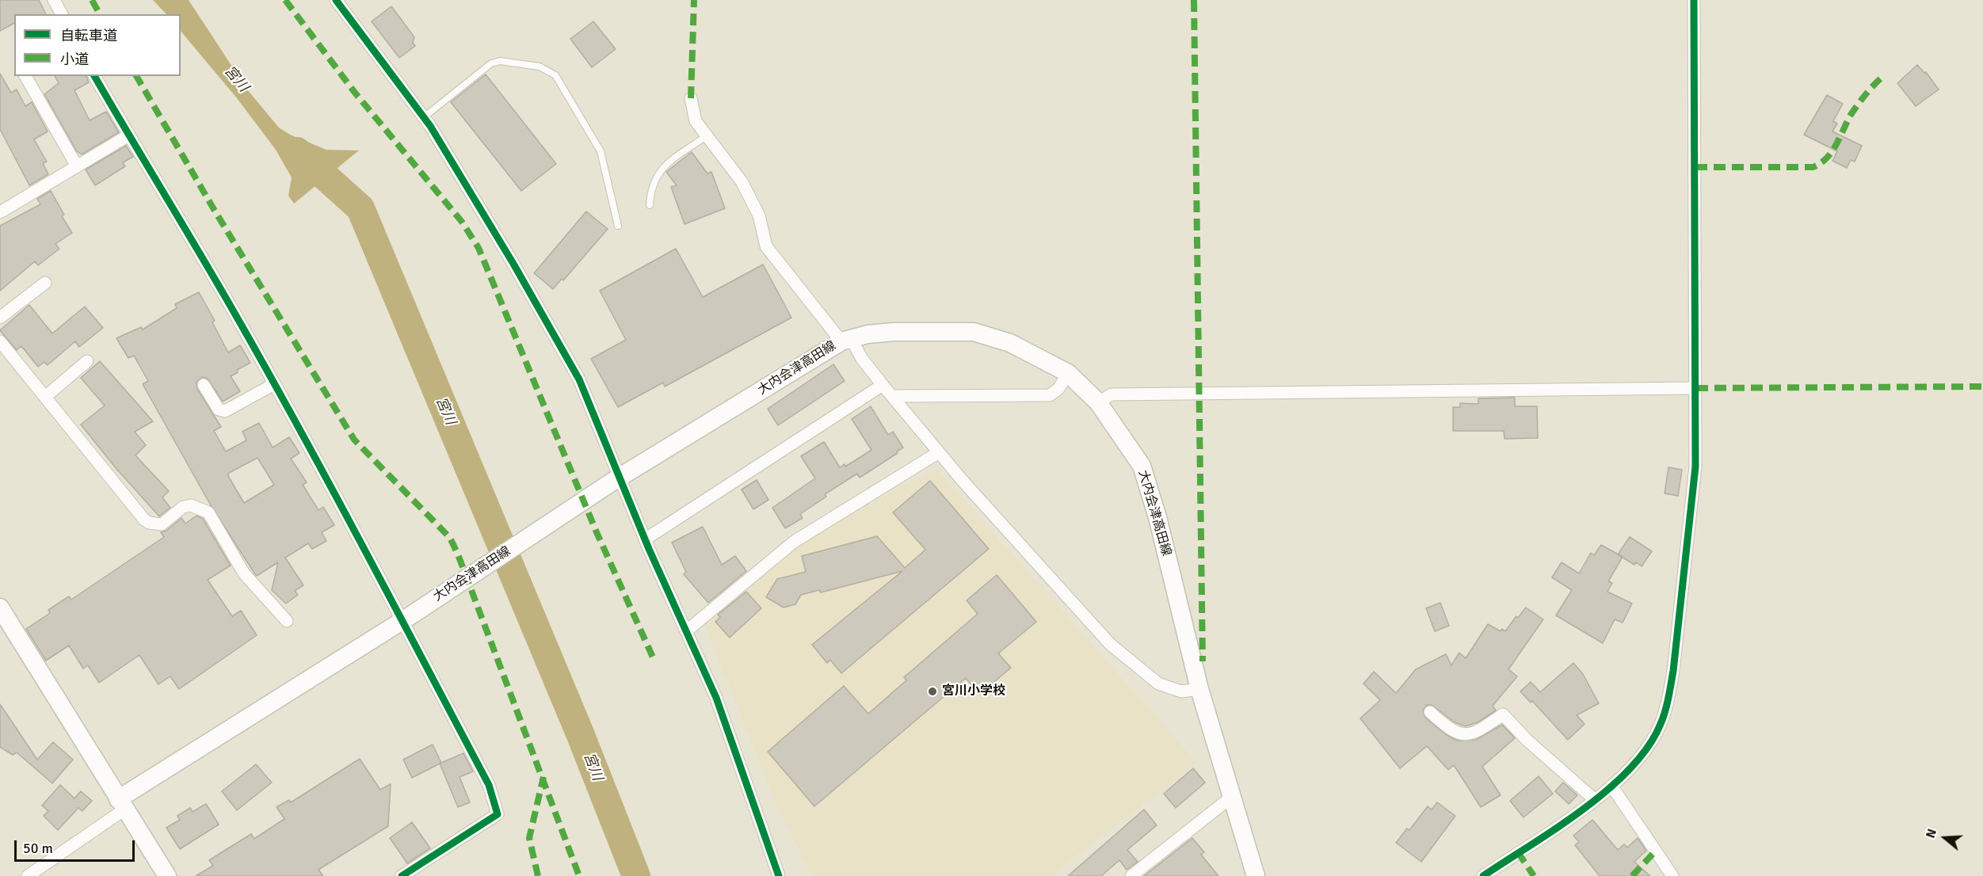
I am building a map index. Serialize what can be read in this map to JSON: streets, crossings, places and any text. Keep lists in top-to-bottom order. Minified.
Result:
{"streets":{"main road":["大内会津高田線"]},"water":["宮川"],"places":["宮川小学校"],"legend":["自転車道","小道"],"scale_bar":"50 m","north":"left"}
